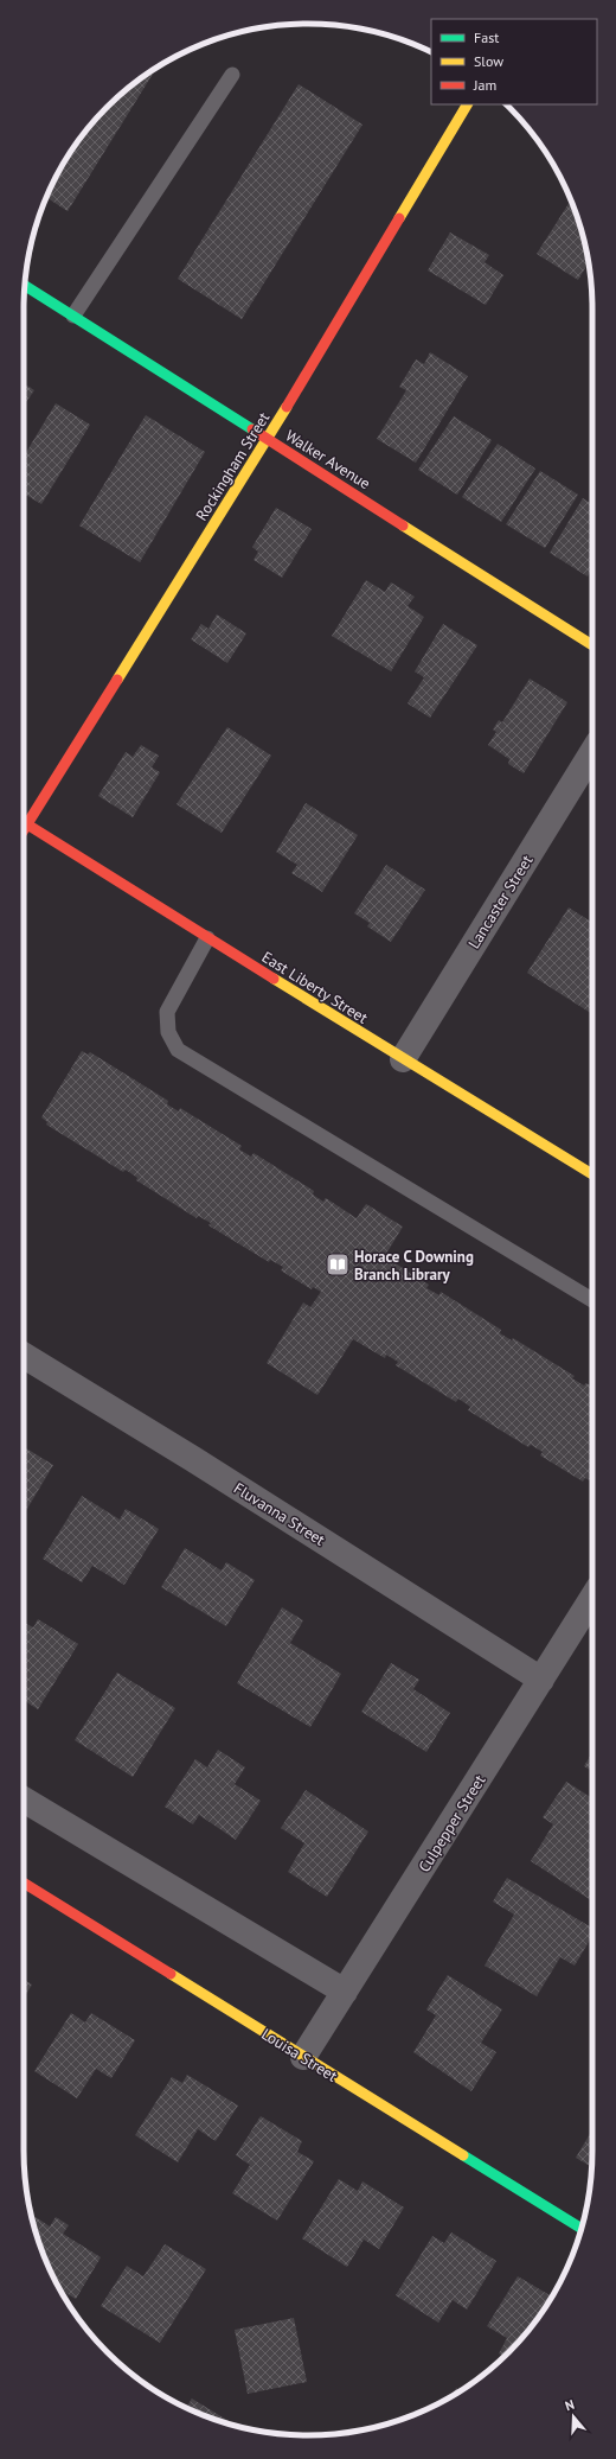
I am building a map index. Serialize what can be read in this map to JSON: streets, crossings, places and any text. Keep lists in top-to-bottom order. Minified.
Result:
{"streets":{"street":["Walker Avenue","Rockingham Street","Lancaster Street","East Liberty Street","Fluvanna Street","Culpepper Street","Louisa Street"]},"crossings":[["Walker Avenue","Rockingham Street"],["Rockingham Street","East Liberty Street"],["Lancaster Street","East Liberty Street"],["Fluvanna Street","Culpepper Street"],["Culpepper Street","Louisa Street"]],"places":{"library":["Horace C Downing Branch Library"]},"legend":["Fast","Slow","Jam"],"north":"top"}
